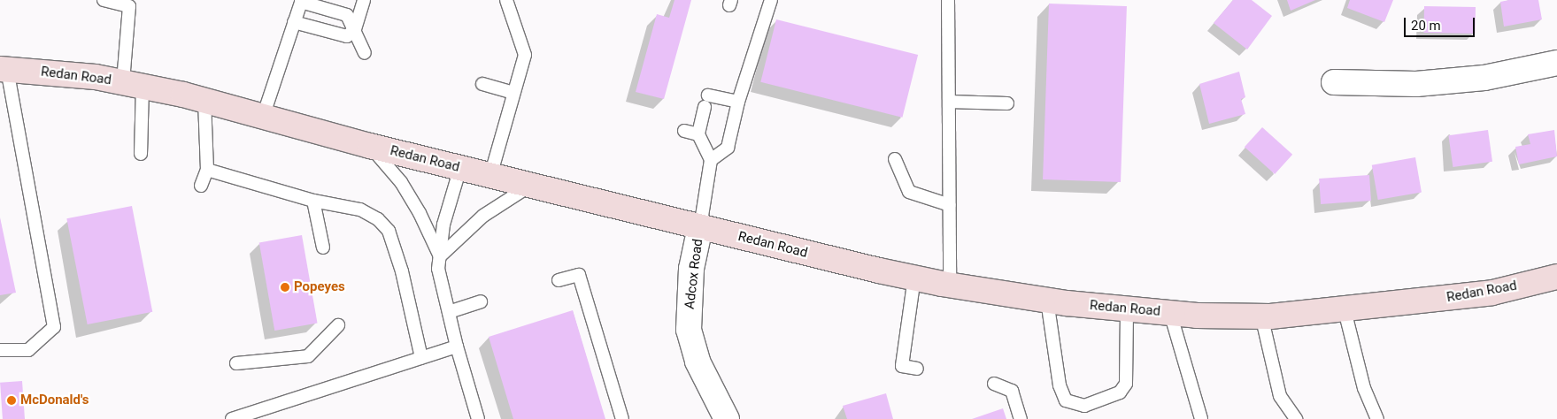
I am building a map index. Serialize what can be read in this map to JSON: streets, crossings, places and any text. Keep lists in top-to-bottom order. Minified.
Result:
{"streets":{"main road":["Redan Road"],"street":["Adcox Road"]},"crossings":[["Redan Road","Adcox Road"]],"places":["Popeyes","McDonald's"],"scale_bar":"20 m"}
